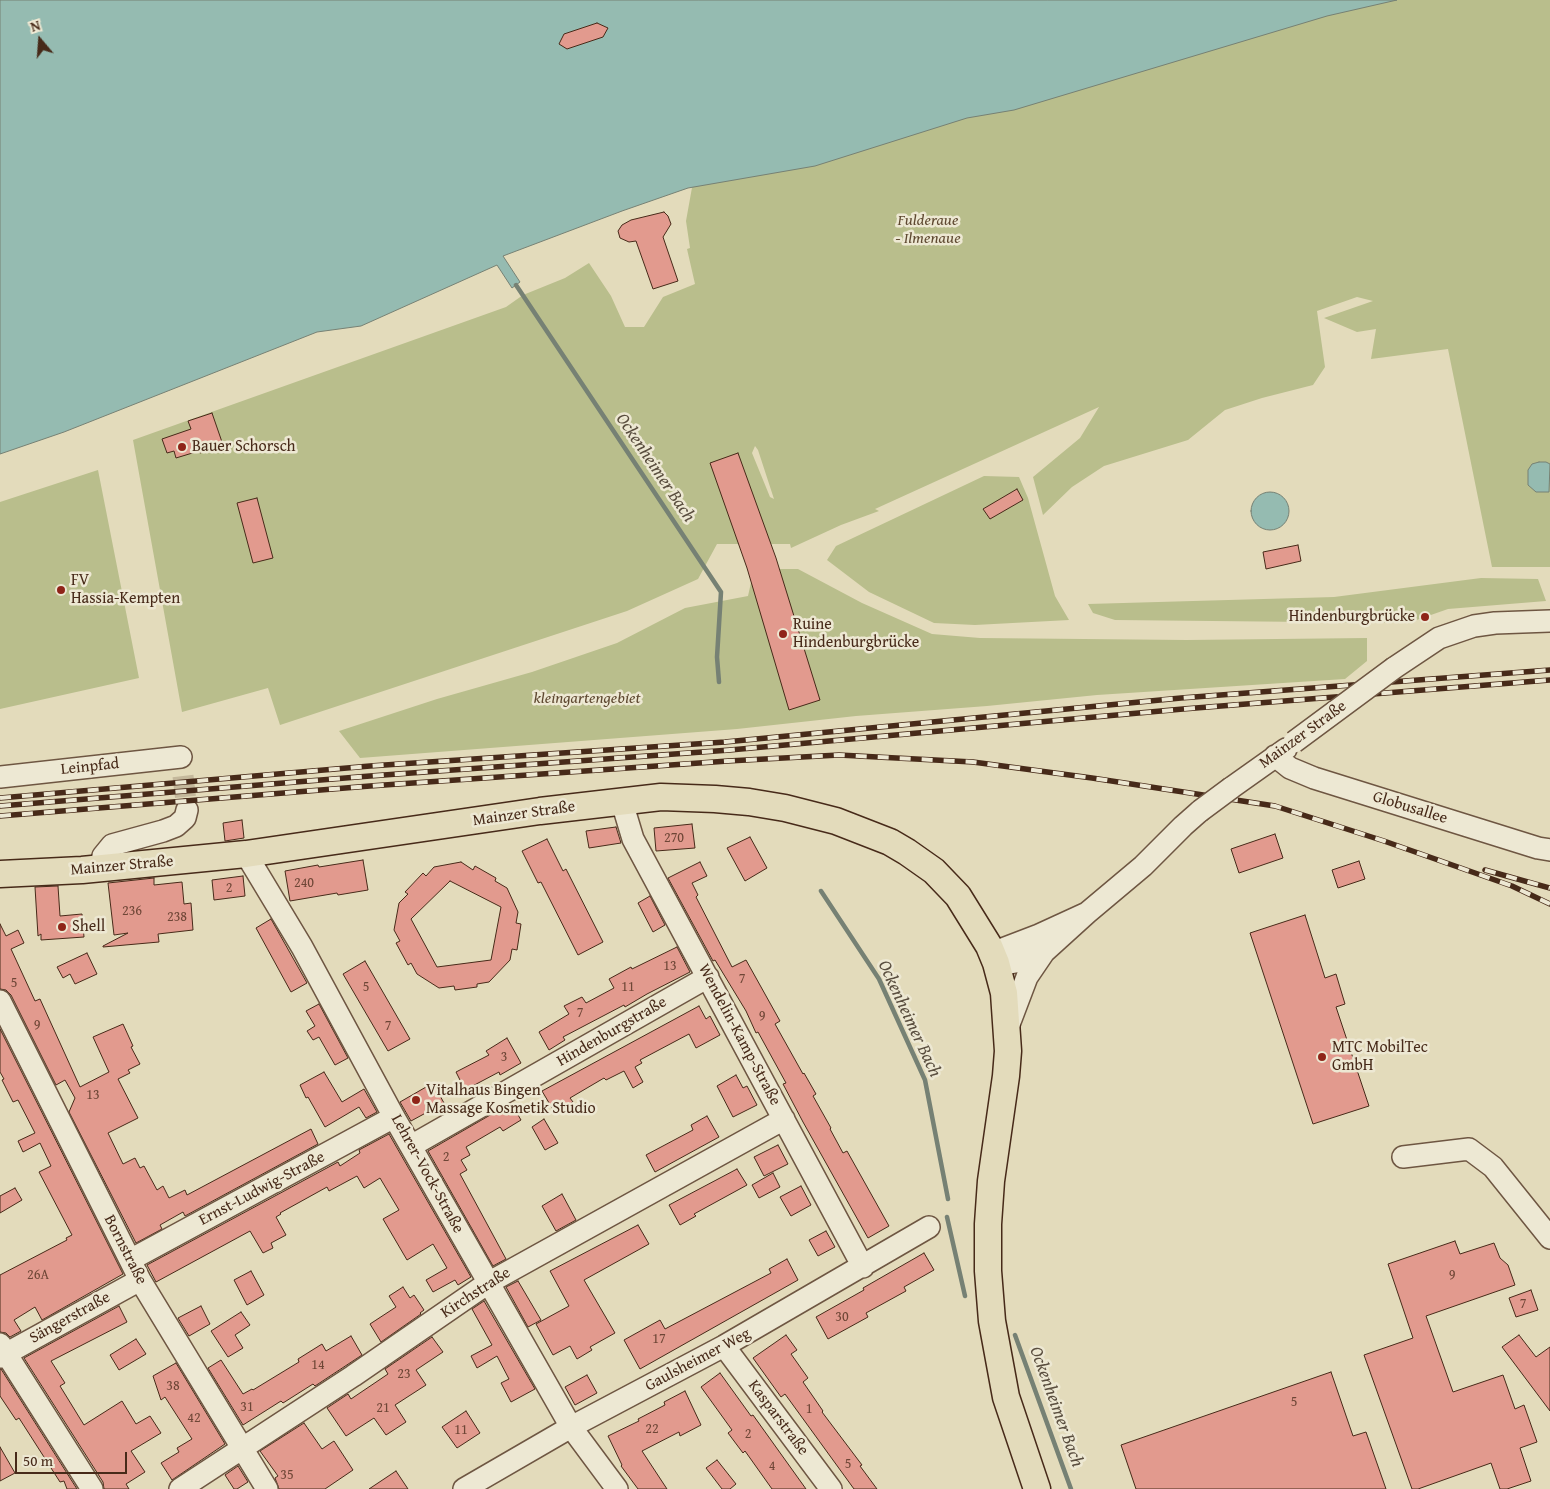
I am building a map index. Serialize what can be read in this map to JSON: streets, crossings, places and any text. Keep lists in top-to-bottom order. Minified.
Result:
{"streets":{"main road":["Mainzer Straße"],"street":["Leinpfad","Globusallee","Hindenburgstraße","Wendelin-Kamp-Straße","Lehrer-Vock-Straße","Ernst-Ludwig-Straße","Bornstraße","Kirchstraße","Sängerstraße","Gaulsheimer Weg","Kasparstraße"]},"crossings":[["Mainzer Straße","Globusallee"],["Mainzer Straße","Wendelin-Kamp-Straße"],["Mainzer Straße","Lehrer-Vock-Straße"],["Hindenburgstraße","Wendelin-Kamp-Straße"],["Hindenburgstraße","Lehrer-Vock-Straße"],["Wendelin-Kamp-Straße","Kirchstraße"],["Wendelin-Kamp-Straße","Gaulsheimer Weg"],["Lehrer-Vock-Straße","Ernst-Ludwig-Straße"],["Lehrer-Vock-Straße","Kirchstraße"],["Lehrer-Vock-Straße","Gaulsheimer Weg"],["Ernst-Ludwig-Straße","Bornstraße"],["Bornstraße","Kirchstraße"],["Bornstraße","Sängerstraße"],["Gaulsheimer Weg","Kasparstraße"]],"water":["Ockenheimer Bach"],"parks":["Fulderaue - Ilmenaue","kleingartengebiet"],"places":["Bauer Schorsch","FV Hassia-Kempten","Hindenburgbrücke","Ruine Hindenburgbrücke","Shell","MTC MobilTec GmbH","Vitalhaus Bingen Massage Kosmetik Studio"],"house_numbers":["270","240","2","236","238","13","7","5","5","11","7","9","9","7","3","13","2","26A","9","7","30","17","14","23","38","5","31","21","1","42","22","11","2","5","4","35"],"scale_bar":"50 m","north":"top"}
